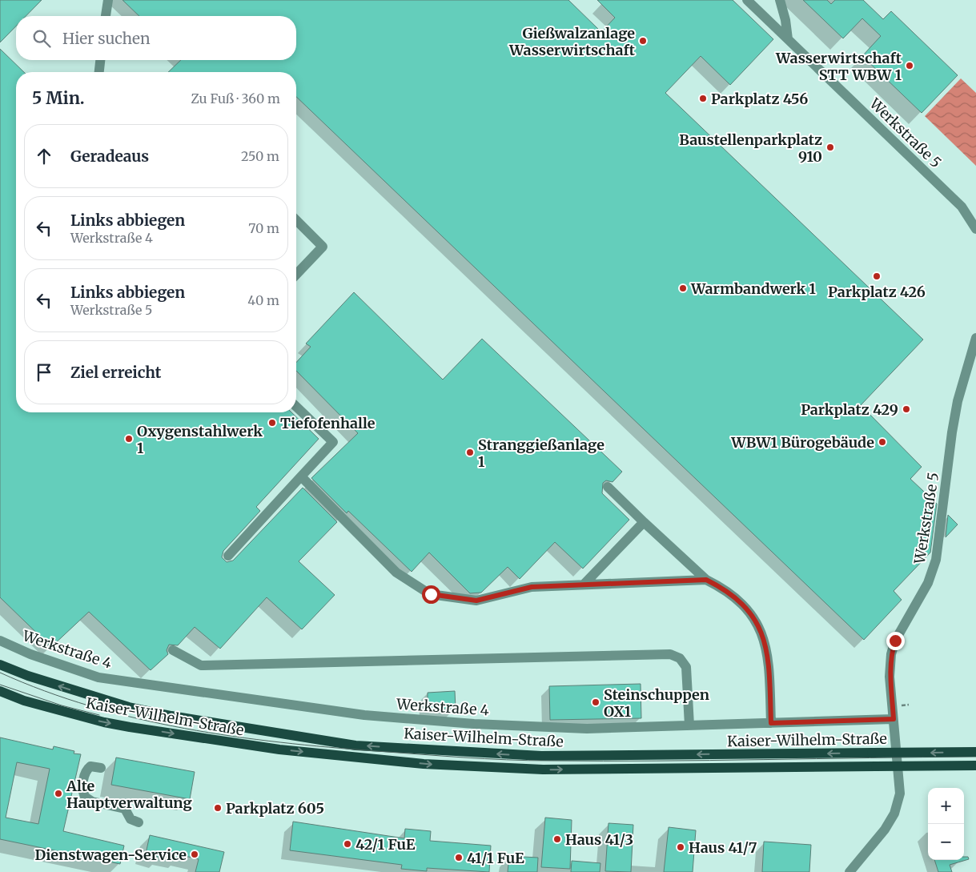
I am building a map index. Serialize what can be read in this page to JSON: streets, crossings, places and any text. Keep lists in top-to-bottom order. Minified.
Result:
{"streets":{"main road":["Kaiser-Wilhelm-Straße"],"lane":["Werkstraße 5","Werkstraße 4"]},"crossings":[["Werkstraße 5","Werkstraße 4"]],"places":["Gießwalzanlage Wasserwirtschaft","Wasserwirtschaft STT WBW 1","Parkplatz 456","Baustellenparkplatz 910","Parkplatz 426","Warmbandwerk 1","Parkplatz 429","Tiefofenhalle","Oxygenstahlwerk 1","WBW1 Bürogebäude","Stranggießanlage 1","Steinschuppen OX1","Alte Hauptverwaltung","Parkplatz 605","Haus 41/3","42/1 FuE","Haus 41/7","Dienstwagen-Service","41/1 FuE"],"page":{"search":"Hier suchen","heading":["5 Min.","Zu Fuß · 360 m"],"list":[["Geradeaus","250 m"],["Links abbiegen","Werkstraße 4","70 m"],["Links abbiegen","Werkstraße 5","40 m"],"Ziel erreicht"],"map_buttons":["+","−"]}}
